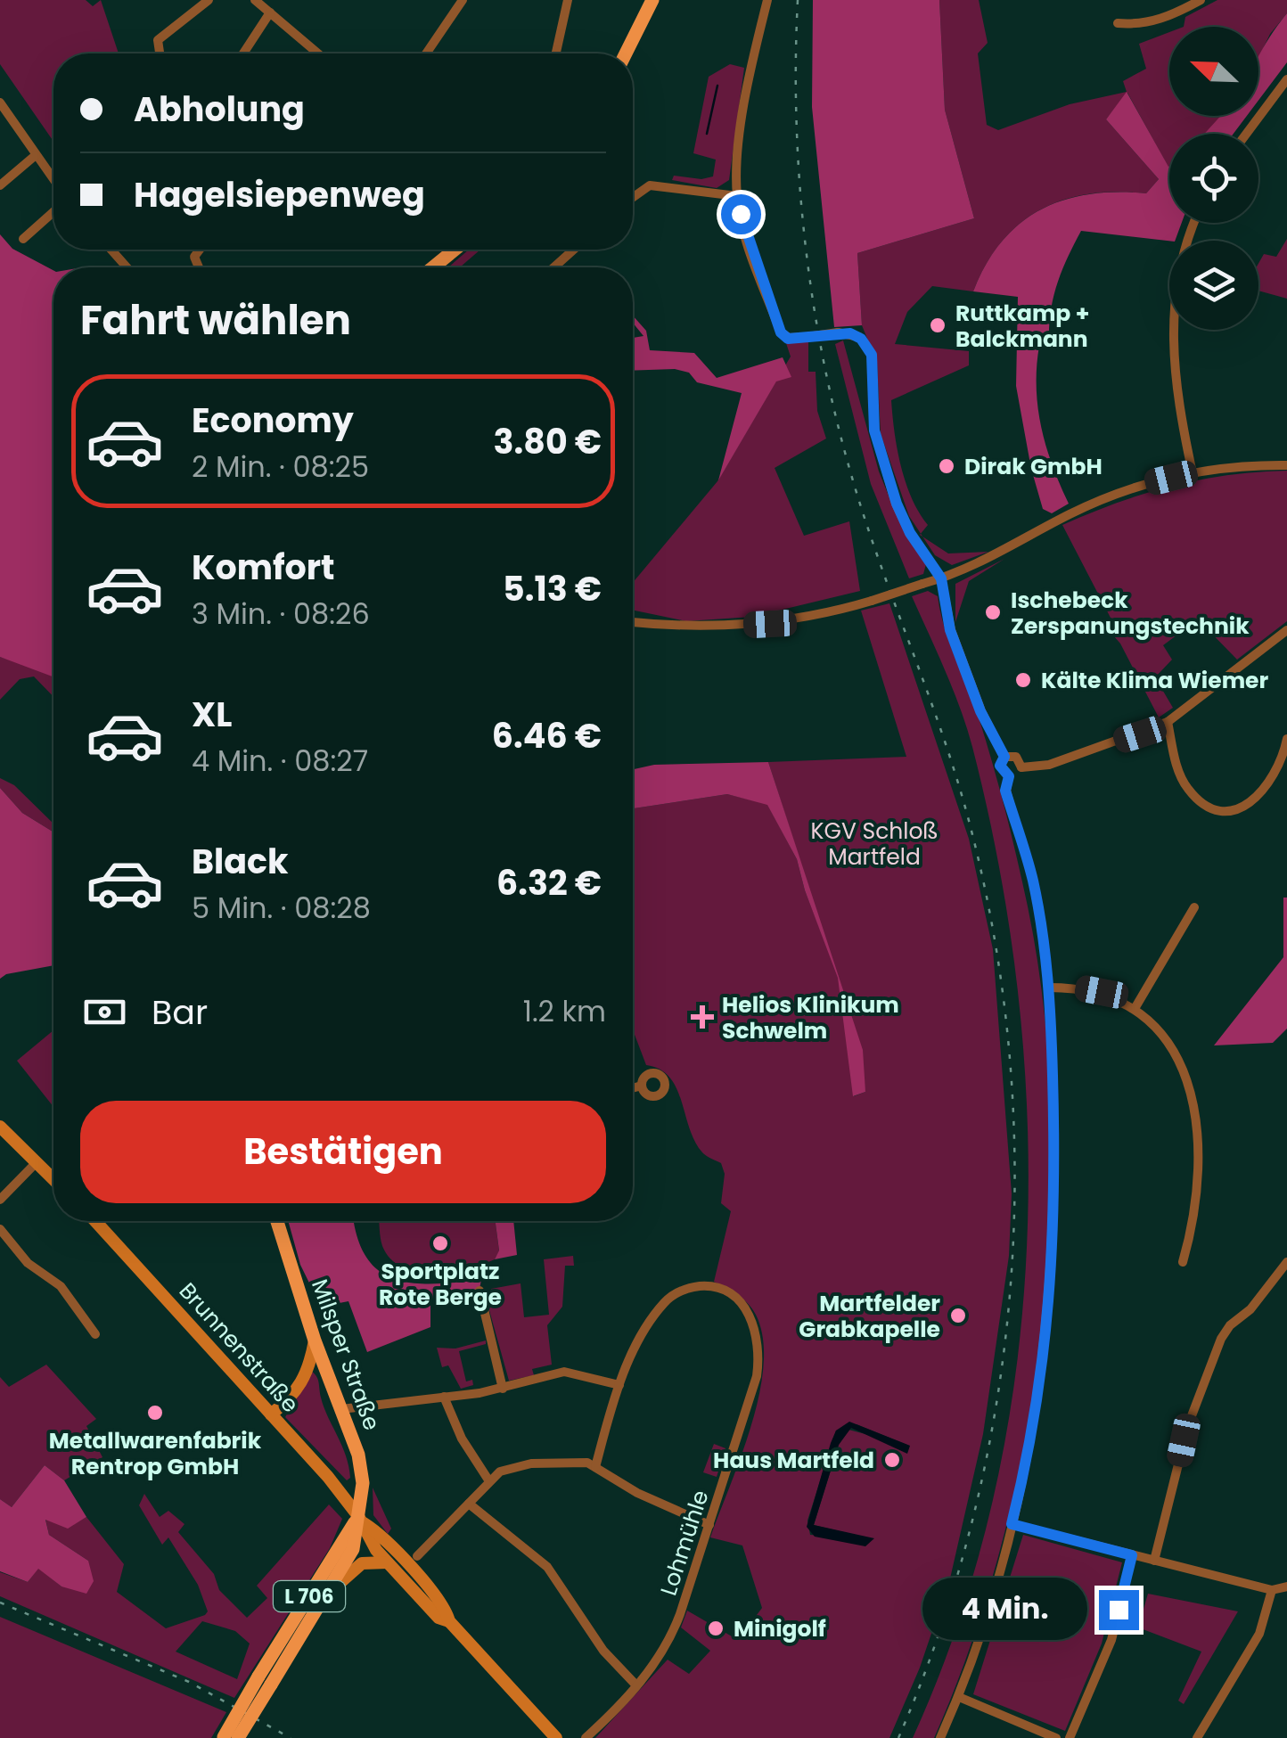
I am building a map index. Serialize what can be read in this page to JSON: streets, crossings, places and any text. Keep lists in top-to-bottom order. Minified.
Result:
{"streets":{"main road":["Brunnenstraße","Milsper Straße","L 706"],"street":["Lohmühle"]},"crossings":[["Brunnenstraße","Milsper Straße"],["Brunnenstraße","L 706"],["Milsper Straße","L 706"]],"parks":["KGV Schloß Martfeld"],"places":{"other":["Ruttkamp + Balckmann","Dirak GmbH","Ischebeck Zerspanungstechnik","Kälte Klima Wiemer","Sportplatz Rote Berge","Martfelder Grabkapelle","Metallwarenfabrik Rentrop GmbH","Haus Martfeld","Minigolf"],"health":["Helios Klinikum Schwelm"]},"north":"top left","page":{"banner":["Abholung","Hagelsiepenweg"],"heading":"Fahrt wählen","list":[{"name":"Economy","note":"2 Min. · 08:25","value":"3.80 €"},{"name":"Komfort","note":"3 Min. · 08:26","value":"5.13 €"},{"name":"XL","note":"4 Min. · 08:27","value":"6.46 €"},{"name":"Black","note":"5 Min. · 08:28","value":"6.32 €"}],"pay":["Bar","1.2 km"],"buttons":"Bestätigen","bubble":"4 Min."}}
